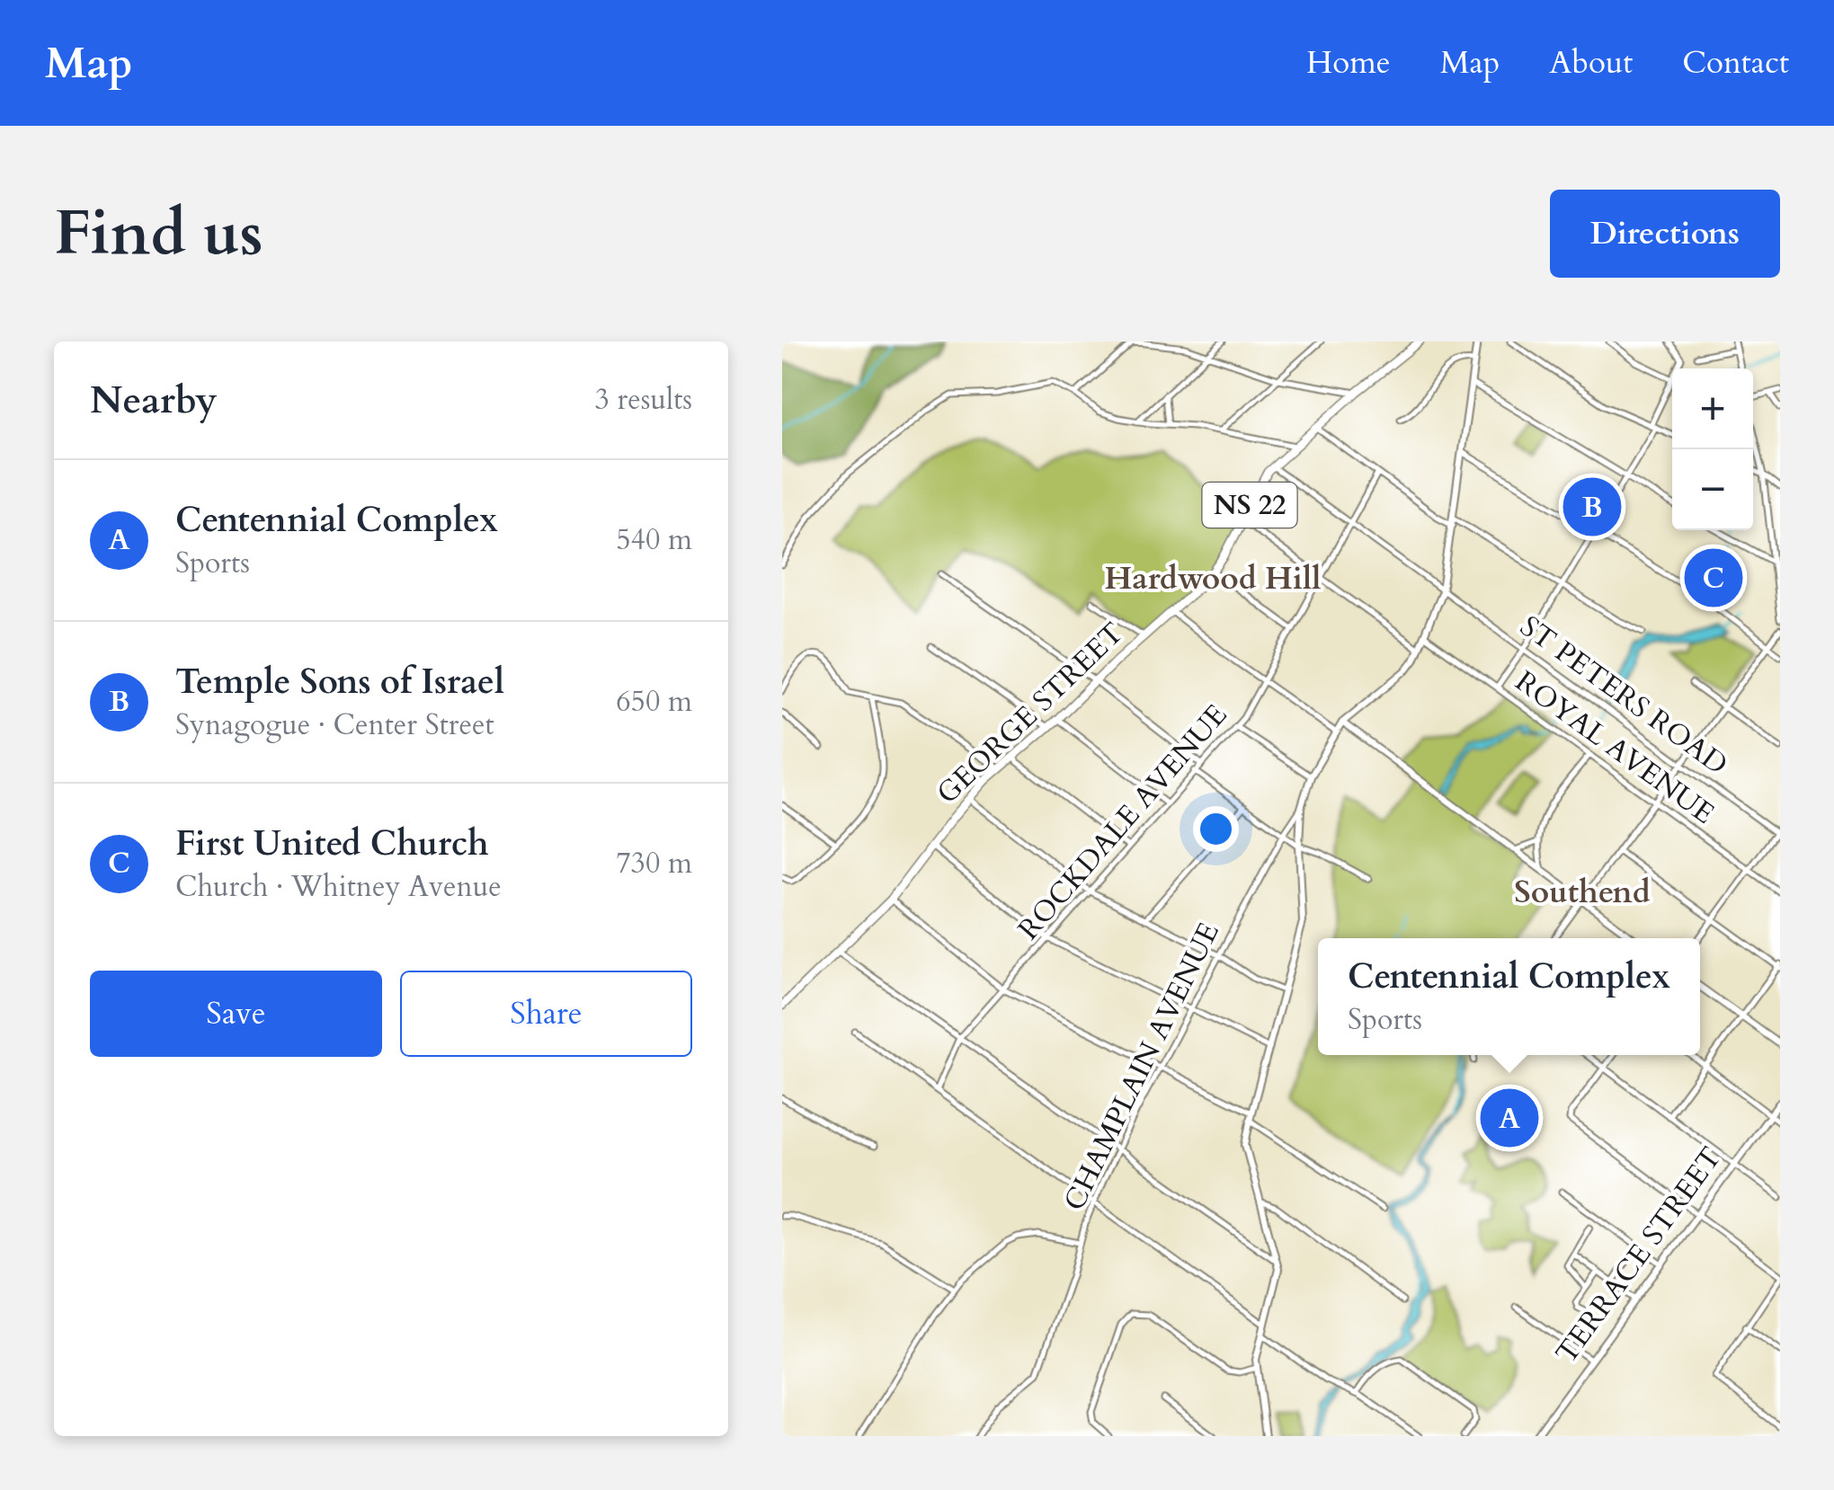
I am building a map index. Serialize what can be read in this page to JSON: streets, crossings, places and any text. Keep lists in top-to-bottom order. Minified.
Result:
{"streets":{"main road":["NS 22","GEORGE STREET","TERRACE STREET"],"street":["ST PETERS ROAD","ROYAL AVENUE","ROCKDALE AVENUE","CHAMPLAIN AVENUE"]},"crossings":[["ST PETERS ROAD","GEORGE STREET"],["ST PETERS ROAD","ROCKDALE AVENUE"]],"districts":["Hardwood Hill","Southend"],"page":{"header":"Map","nav":["Home","Map","About","Contact"],"buttons":["Directions",["Save","Share"]],"title":"Find us","heading":["Nearby","3 results"],"map_buttons":["+","−"],"list":[{"mark":"A","name":"Centennial Complex","note":"Sports","value":"540 m"},{"mark":"B","name":"Temple Sons of Israel","note":"Synagogue · Center Street","value":"650 m"},{"mark":"C","name":"First United Church","note":"Church · Whitney Avenue","value":"730 m"}],"pins":["B","C","A"],"popup":["Centennial Complex","Sports"]}}
